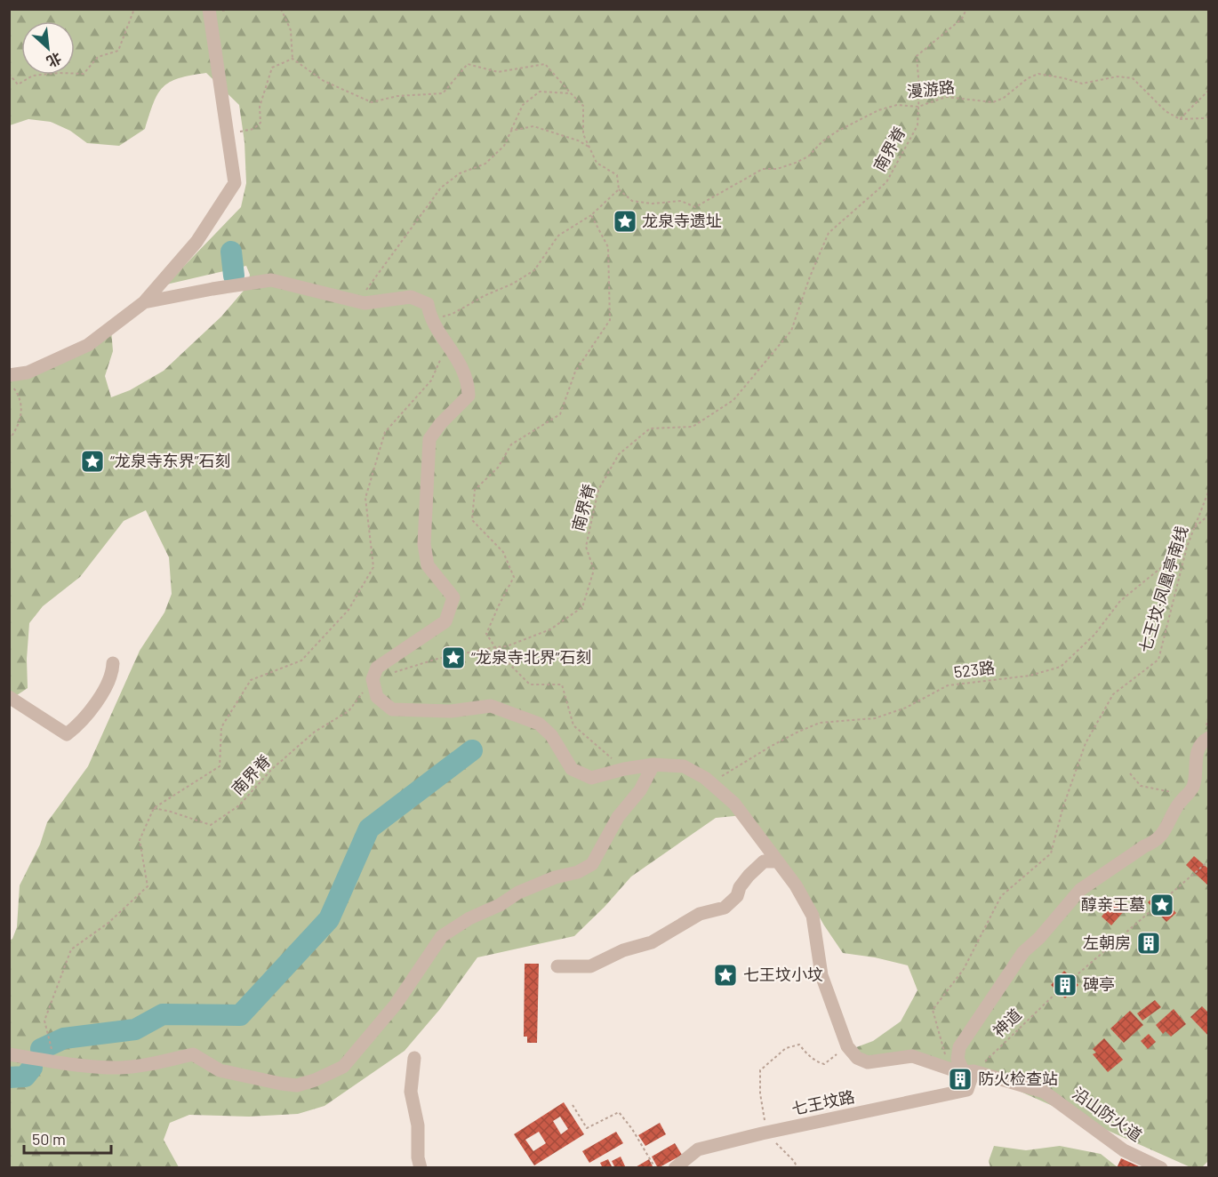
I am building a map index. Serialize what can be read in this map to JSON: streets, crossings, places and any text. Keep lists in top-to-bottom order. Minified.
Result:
{"streets":{"street":["七王坟路","沿山防火道"],"path":["漫游路","南界脊","七王坟·凤凰亭南线","523路","神道"]},"crossings":[["漫游路","南界脊"],["七王坟·凤凰亭南线","523路"],["七王坟·凤凰亭南线","沿山防火道"],["神道","七王坟路"],["神道","沿山防火道"],["七王坟路","沿山防火道"]],"places":{"place":["龙泉寺遗址","“龙泉寺东界”石刻","“龙泉寺北界”石刻","醇亲王墓","七王坟小坟"],"building":["左朝房","碑亭","防火检查站"]},"scale_bar":"50 m","north":"bottom right"}
